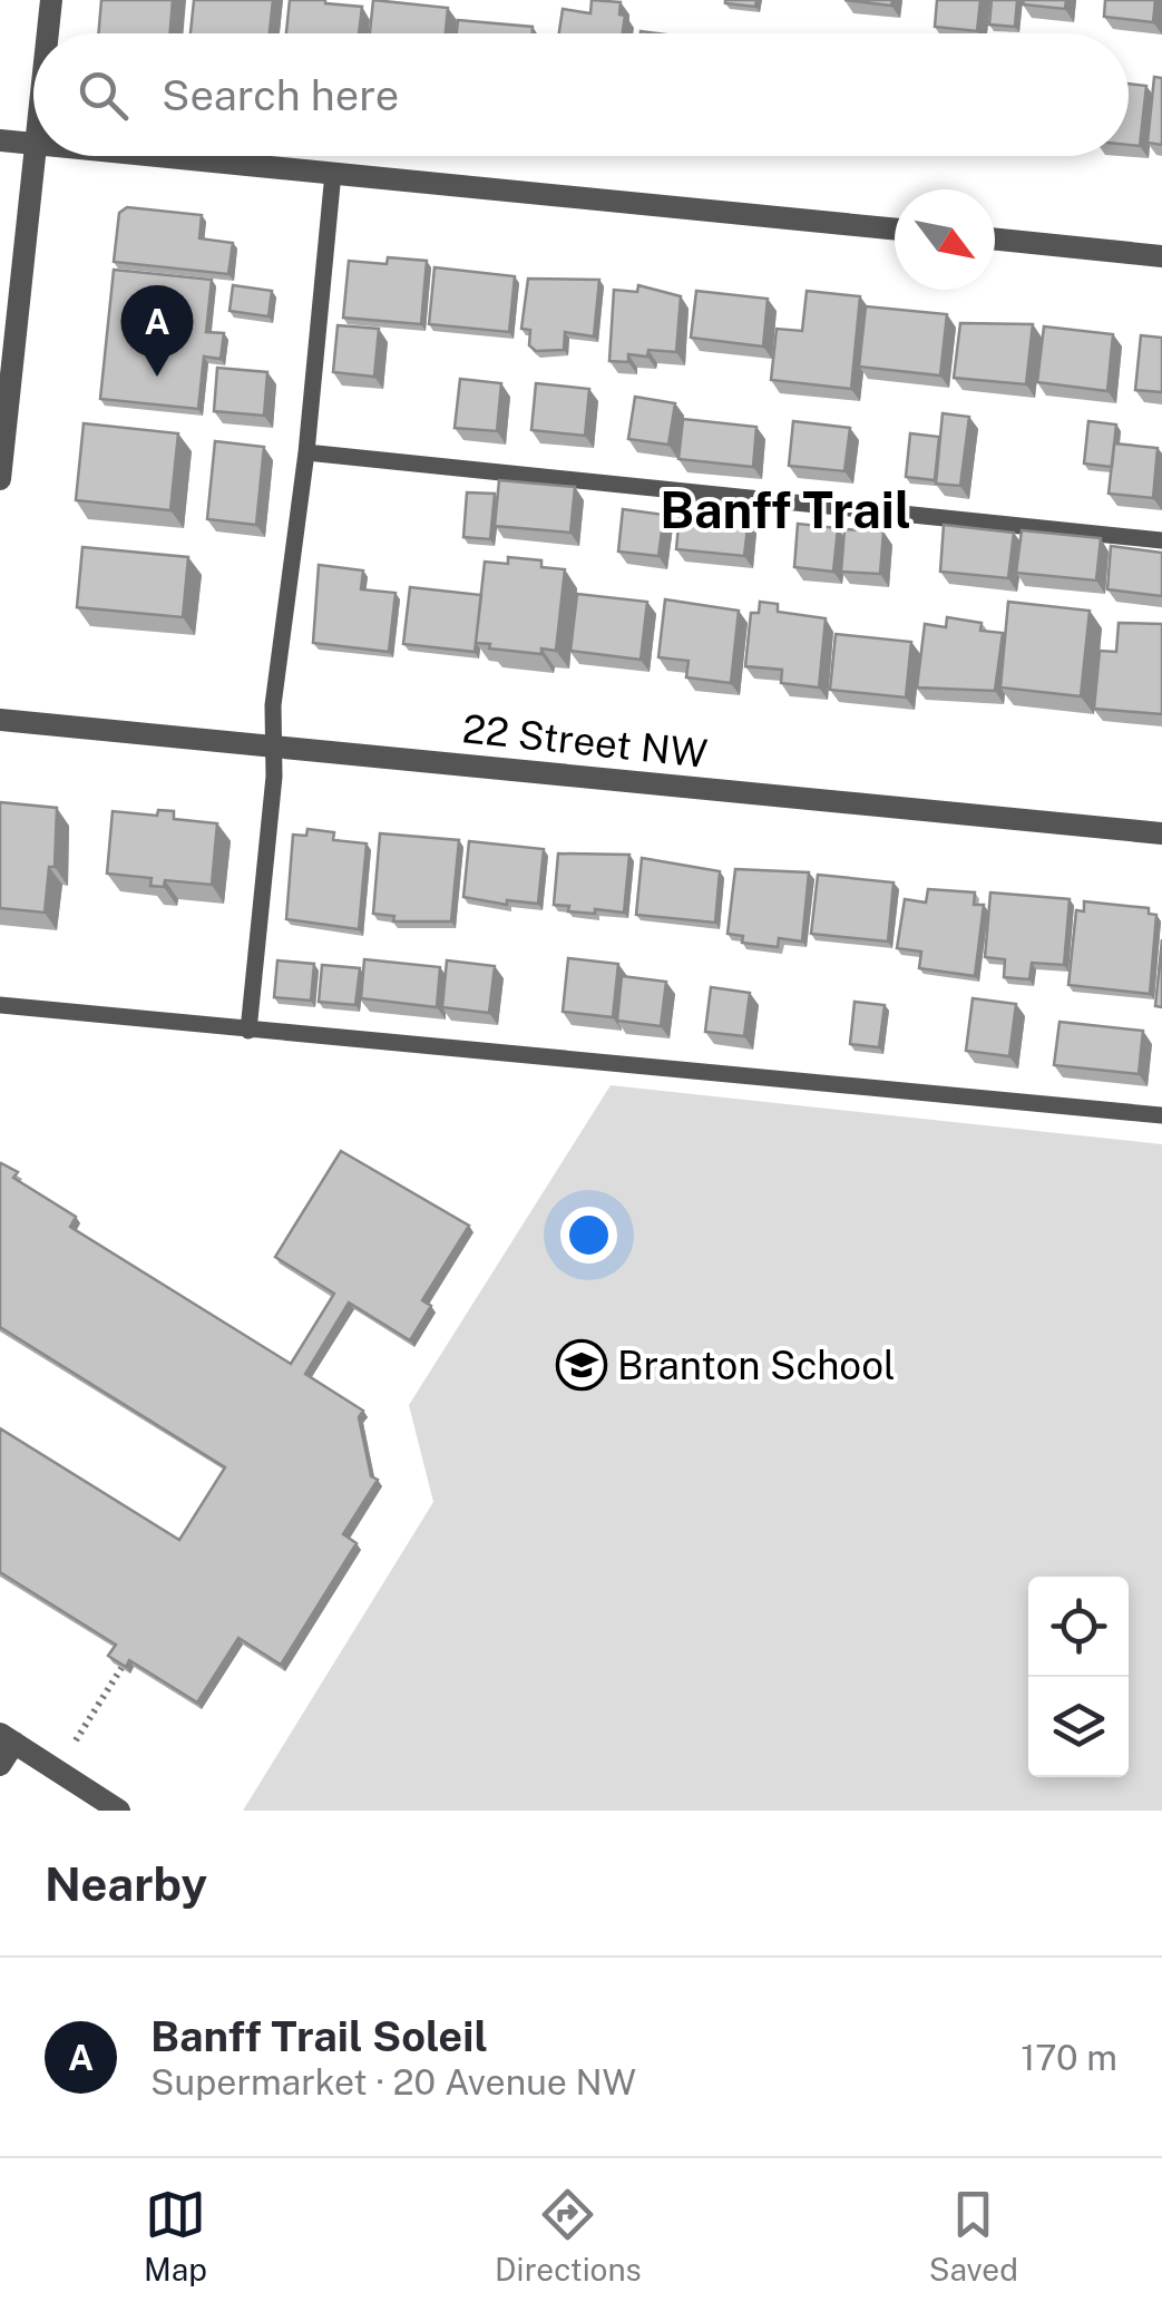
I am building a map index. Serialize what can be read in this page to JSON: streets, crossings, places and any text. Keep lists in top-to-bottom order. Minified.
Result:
{"streets":{"street":["22 Street NW"]},"districts":["Banff Trail"],"places":{"school or university":["Branton School"]},"north":"bottom right","page":{"search":"Search here","pins":"A","heading":"Nearby","list":[{"mark":"A","name":"Banff Trail Soleil","note":"Supermarket · 20 Avenue NW","value":"170 m"}],"nav":["Map","Directions","Saved"]}}
